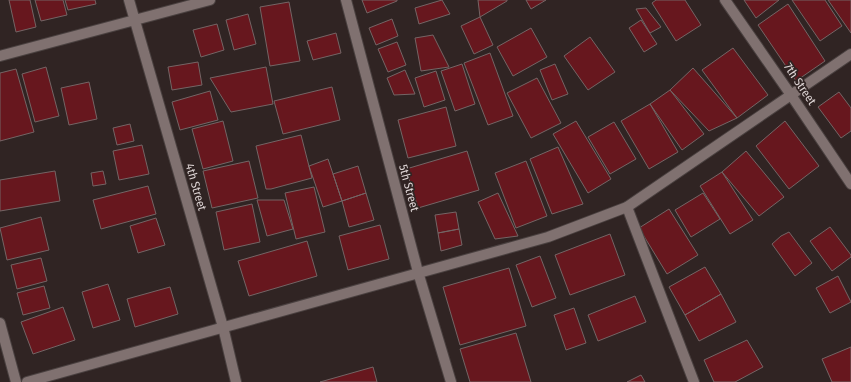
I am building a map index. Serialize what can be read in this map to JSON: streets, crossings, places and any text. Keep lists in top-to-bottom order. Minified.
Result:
{"streets":{"street":["7th Street","4th Street","5th Street"]}}
